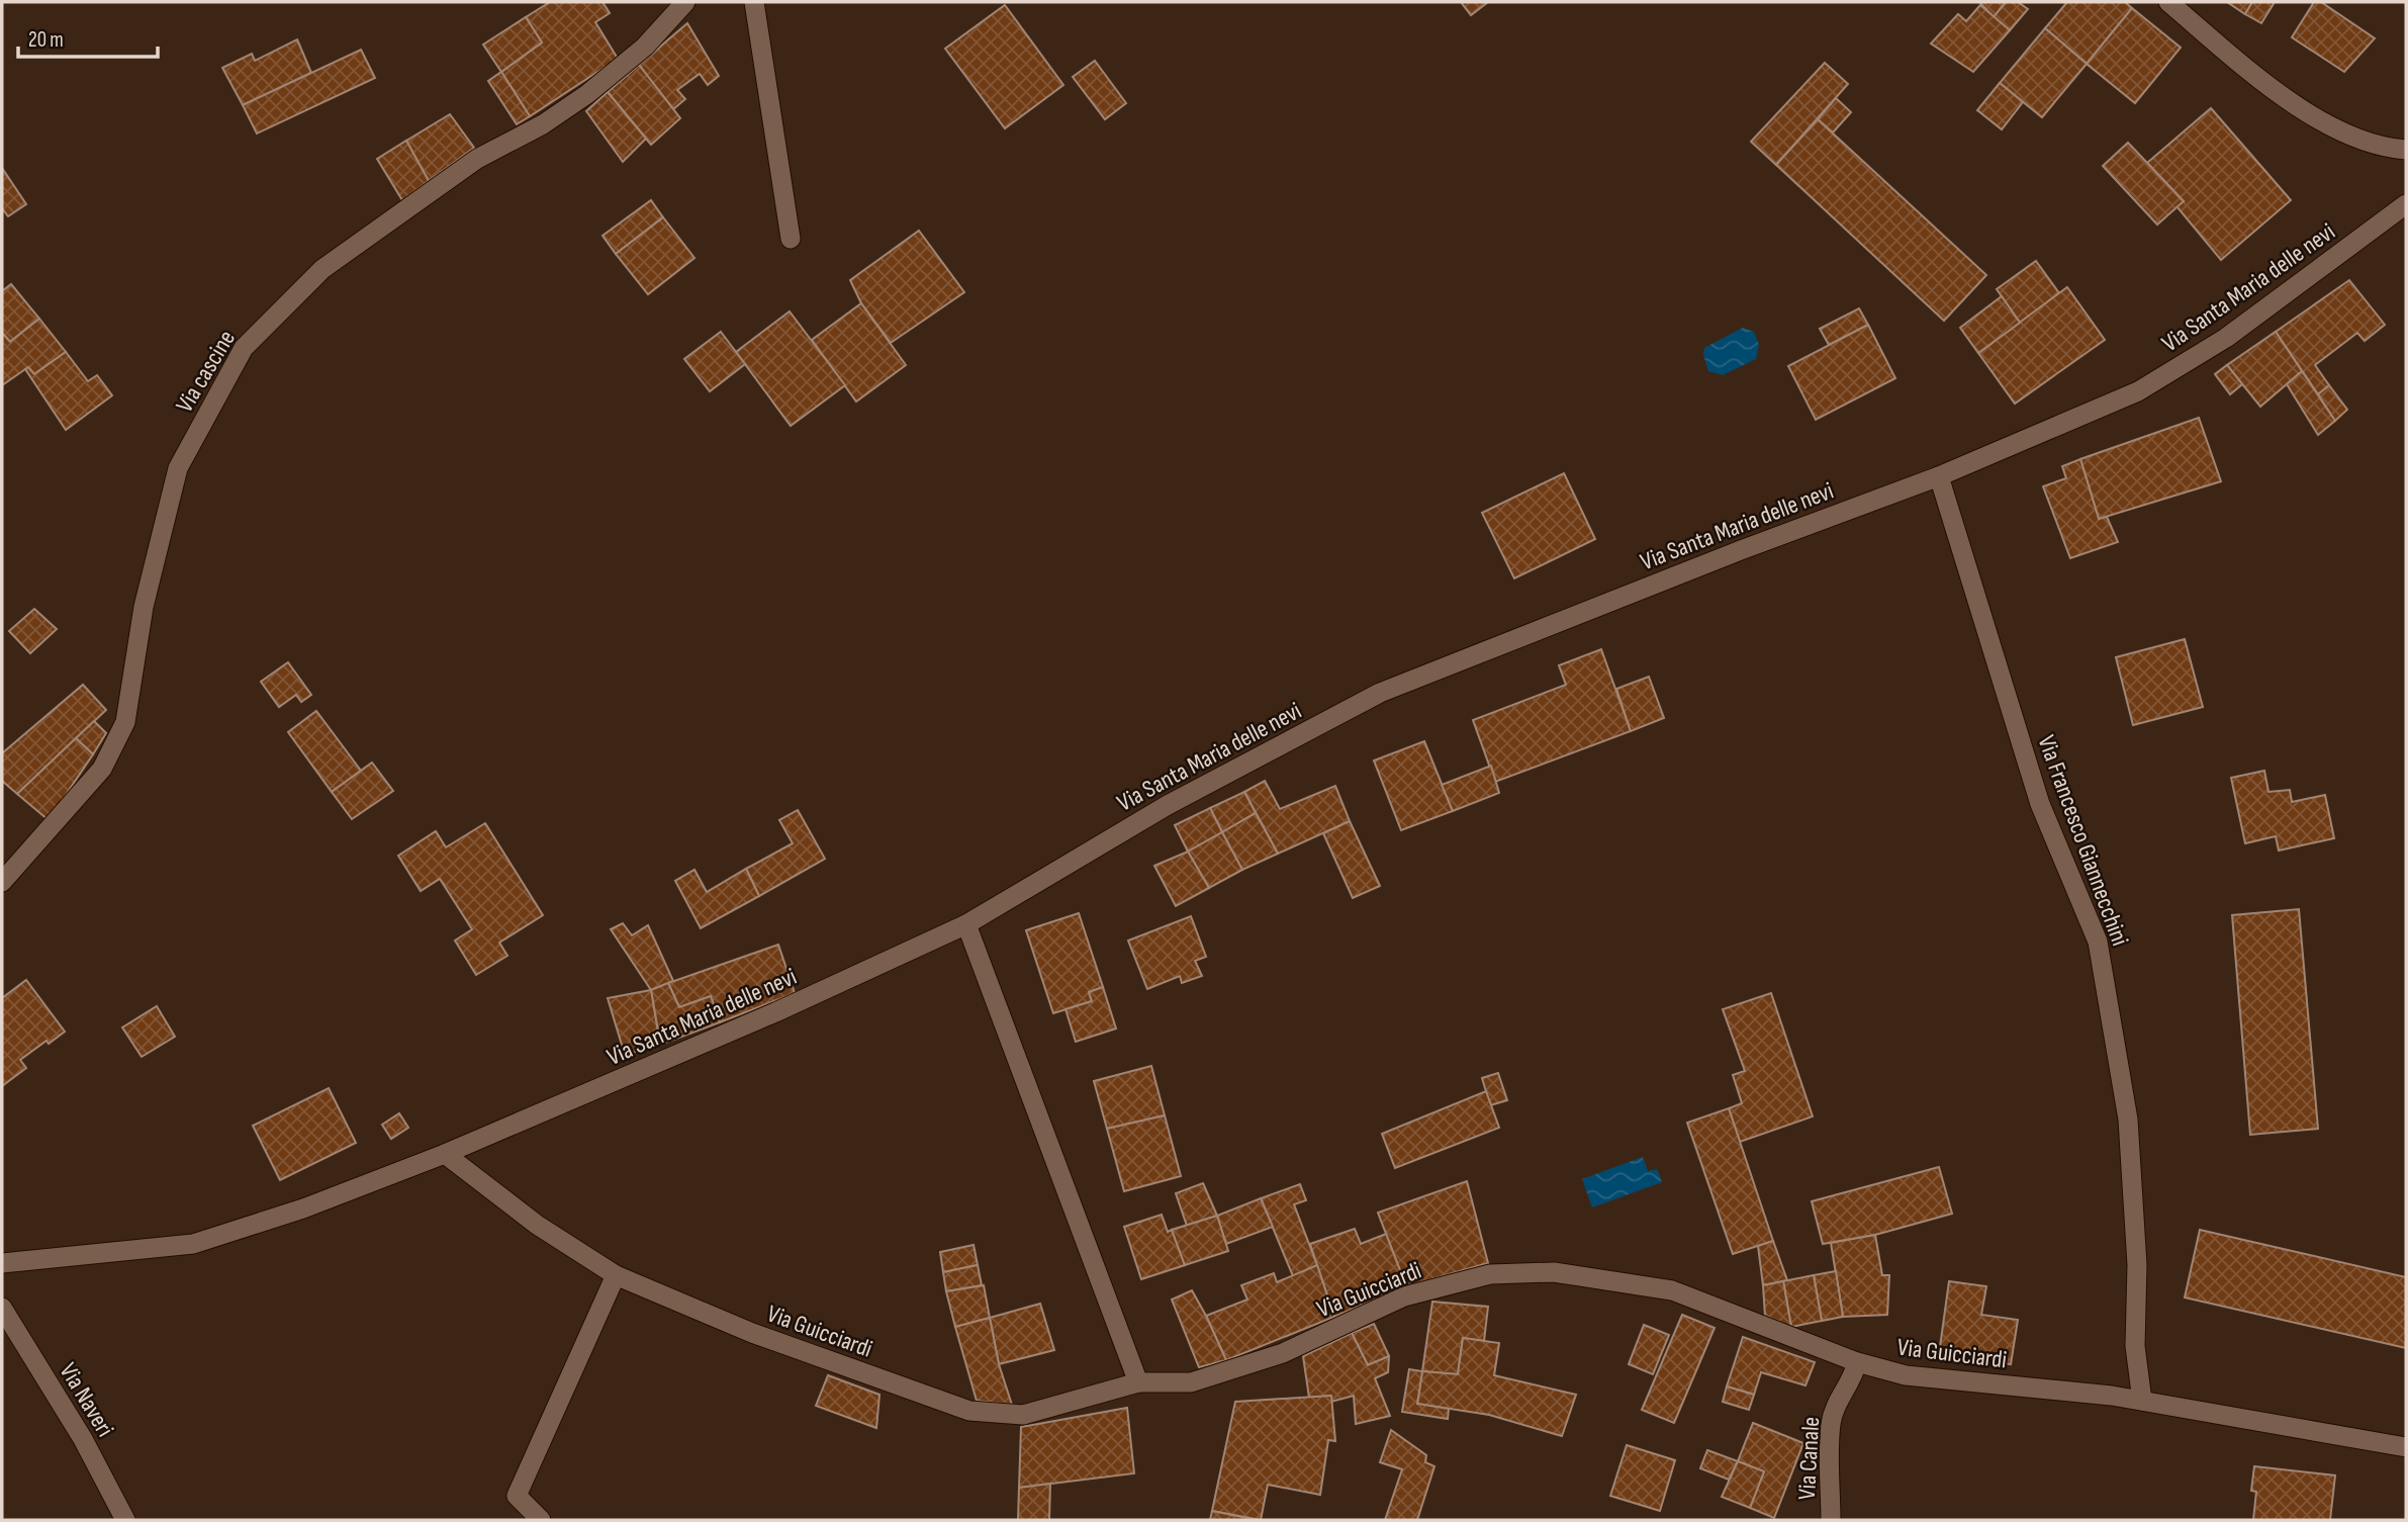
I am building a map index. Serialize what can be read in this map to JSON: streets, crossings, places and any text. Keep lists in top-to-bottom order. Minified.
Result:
{"streets":{"street":["Via Santa Maria delle nevi","Via cascine","Via Francesco Giannecchini","Via Guicciardi","Via Naveri","Via Canale"]},"crossings":[["Via Santa Maria delle nevi","Via Francesco Giannecchini"],["Via Santa Maria delle nevi","Via Guicciardi"],["Via Francesco Giannecchini","Via Guicciardi"],["Via Guicciardi","Via Canale"]],"scale_bar":"20 m"}
